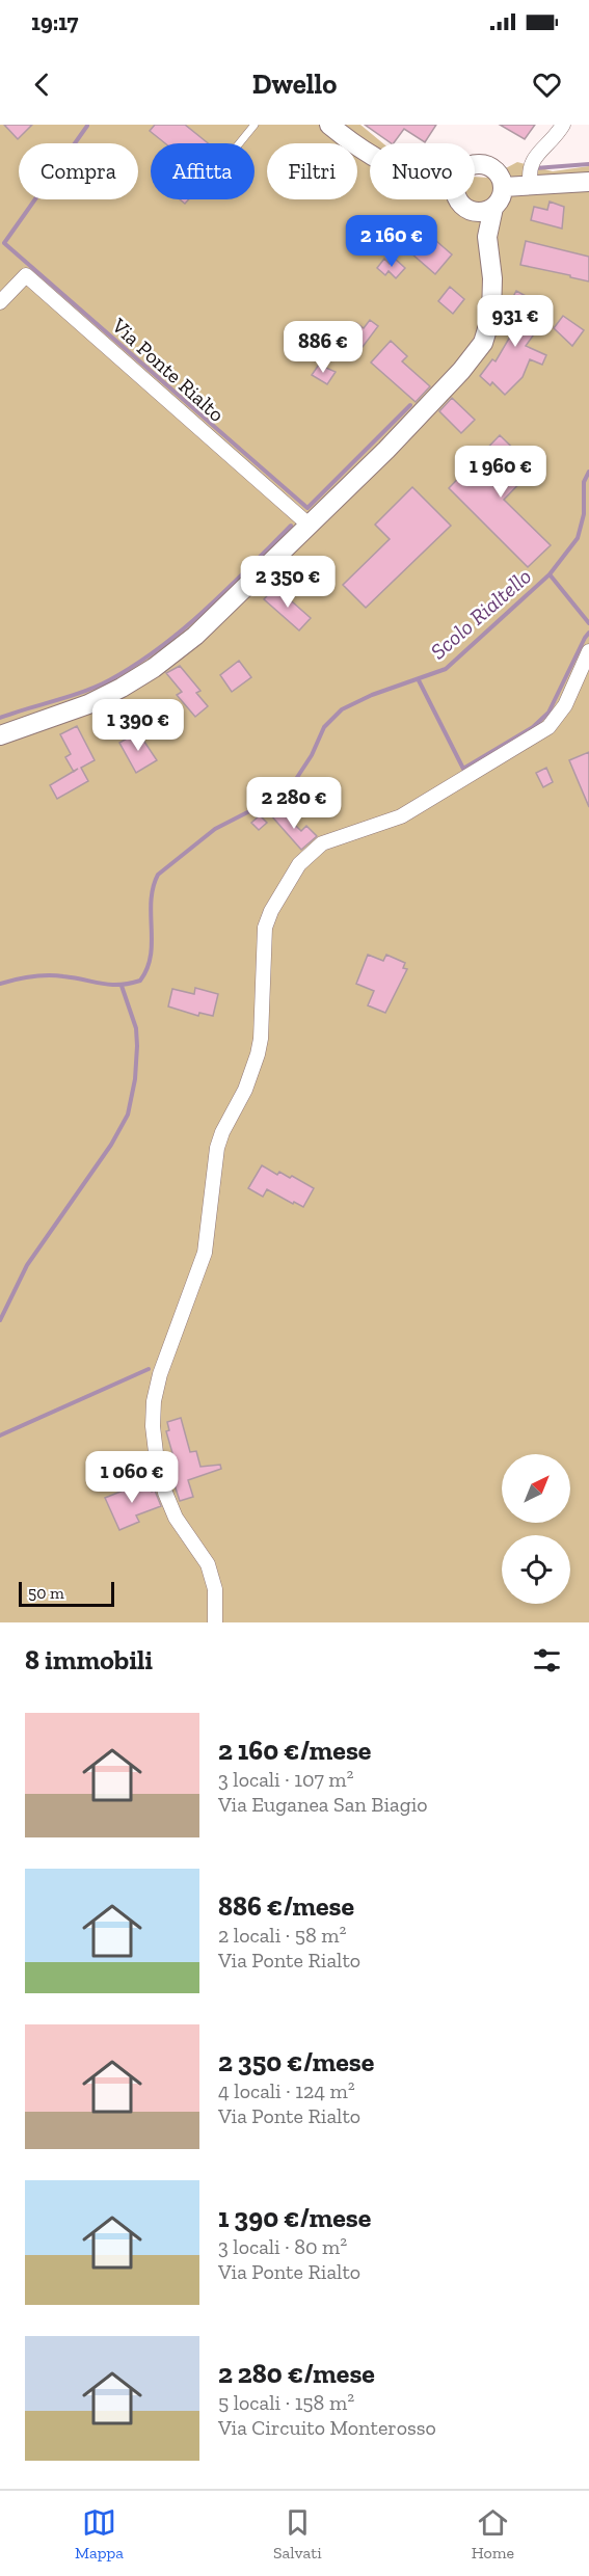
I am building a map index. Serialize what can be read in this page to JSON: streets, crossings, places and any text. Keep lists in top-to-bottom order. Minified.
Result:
{"streets":{"street":["Via Ponte Rialto"]},"water":["Scolo Rialtello"],"scale_bar":"50 m","north":"top right","page":{"status":"19:17","header":"Dwello","chip":["Compra","Affitta","Filtri","Nuovo"],"price":["2 160 €","931 €","886 €","1 960 €","2 350 €","1 390 €","2 280 €","1 060 €"],"scale":"50 m","heading":"8 immobili","list":[{"name":"2 160 €/mese","note":"3 locali · 107 m² · Via Euganea San Biagio"},{"name":"886 €/mese","note":"2 locali · 58 m² · Via Ponte Rialto"},{"name":"2 350 €/mese","note":"4 locali · 124 m² · Via Ponte Rialto"},{"name":"1 390 €/mese","note":"3 locali · 80 m² · Via Ponte Rialto"},{"name":"2 280 €/mese","note":"5 locali · 158 m² · Via Circuito Monterosso"}],"tabs":["Mappa","Salvati","Home"]}}
